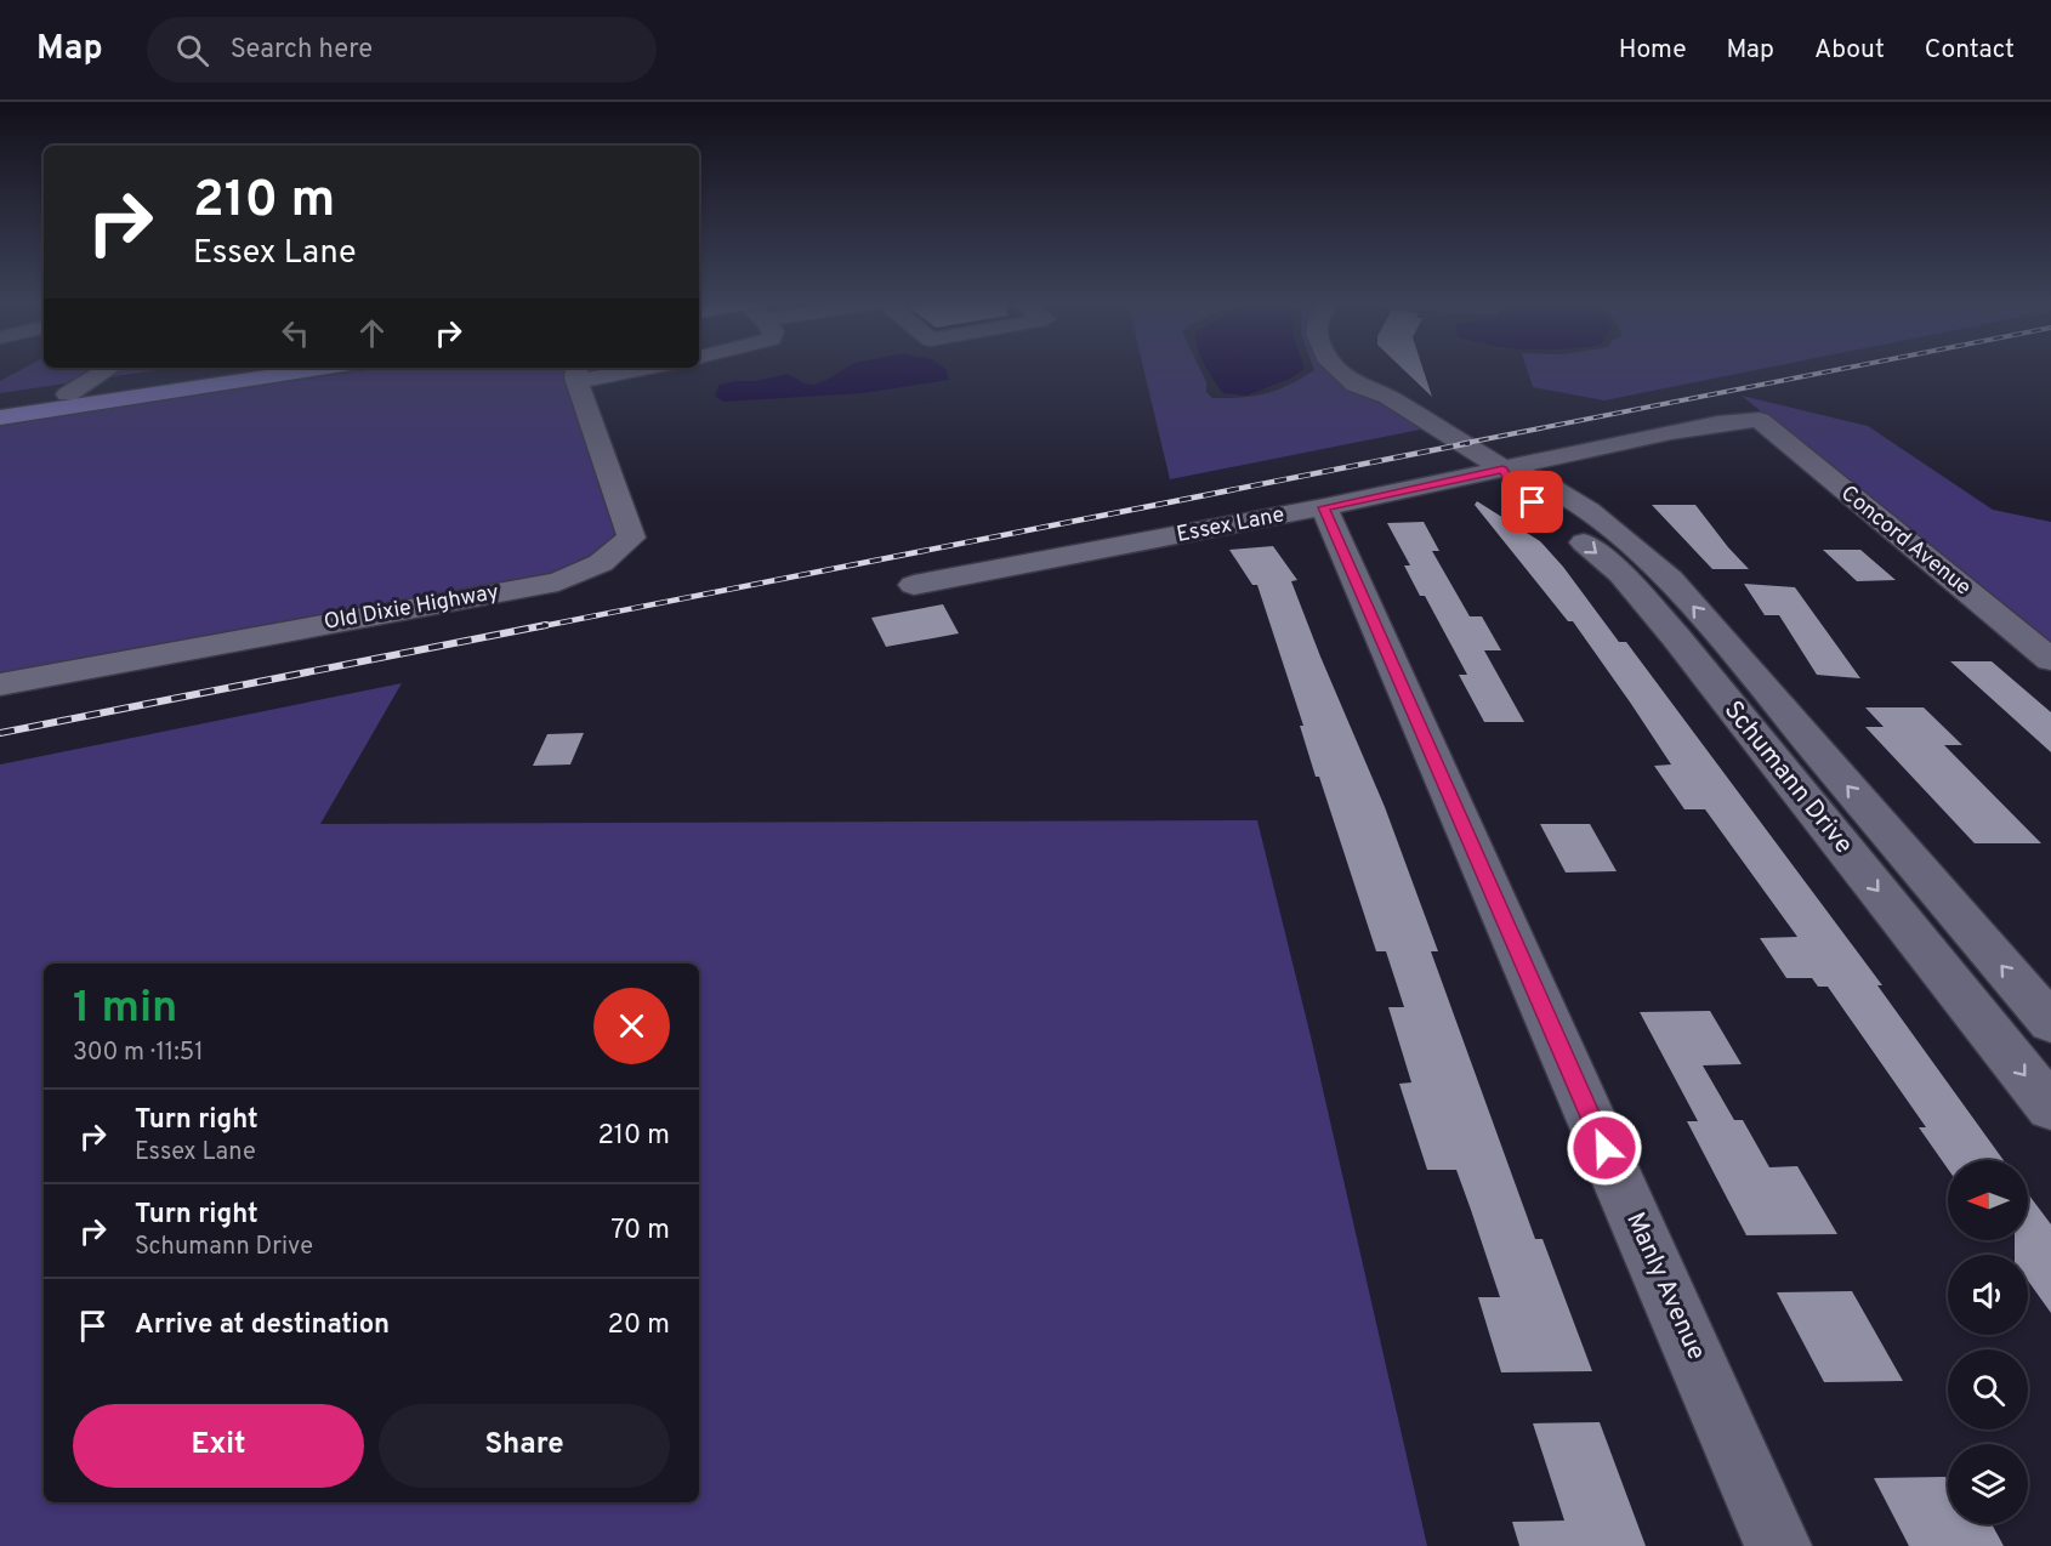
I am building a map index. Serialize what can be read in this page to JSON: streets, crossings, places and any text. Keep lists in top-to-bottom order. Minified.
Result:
{"streets":{"street":["Essex Lane","Concord Avenue","Old Dixie Highway","Schumann Drive","Manly Avenue"]},"crossings":[["Essex Lane","Concord Avenue"],["Essex Lane","Schumann Drive"],["Essex Lane","Manly Avenue"]],"north":"left","page":{"header":"Map","search":"Search here","nav":["Home","Map","About","Contact"],"turn":["210 m","Essex Lane"],"heading":["1 min","300 m · 11:51"],"list":[{"name":"Turn right","note":"Essex Lane","value":"210 m"},{"name":"Turn right","note":"Schumann Drive","value":"70 m"},{"name":"Arrive at destination","value":"20 m"}],"buttons":["Exit","Share"]}}
